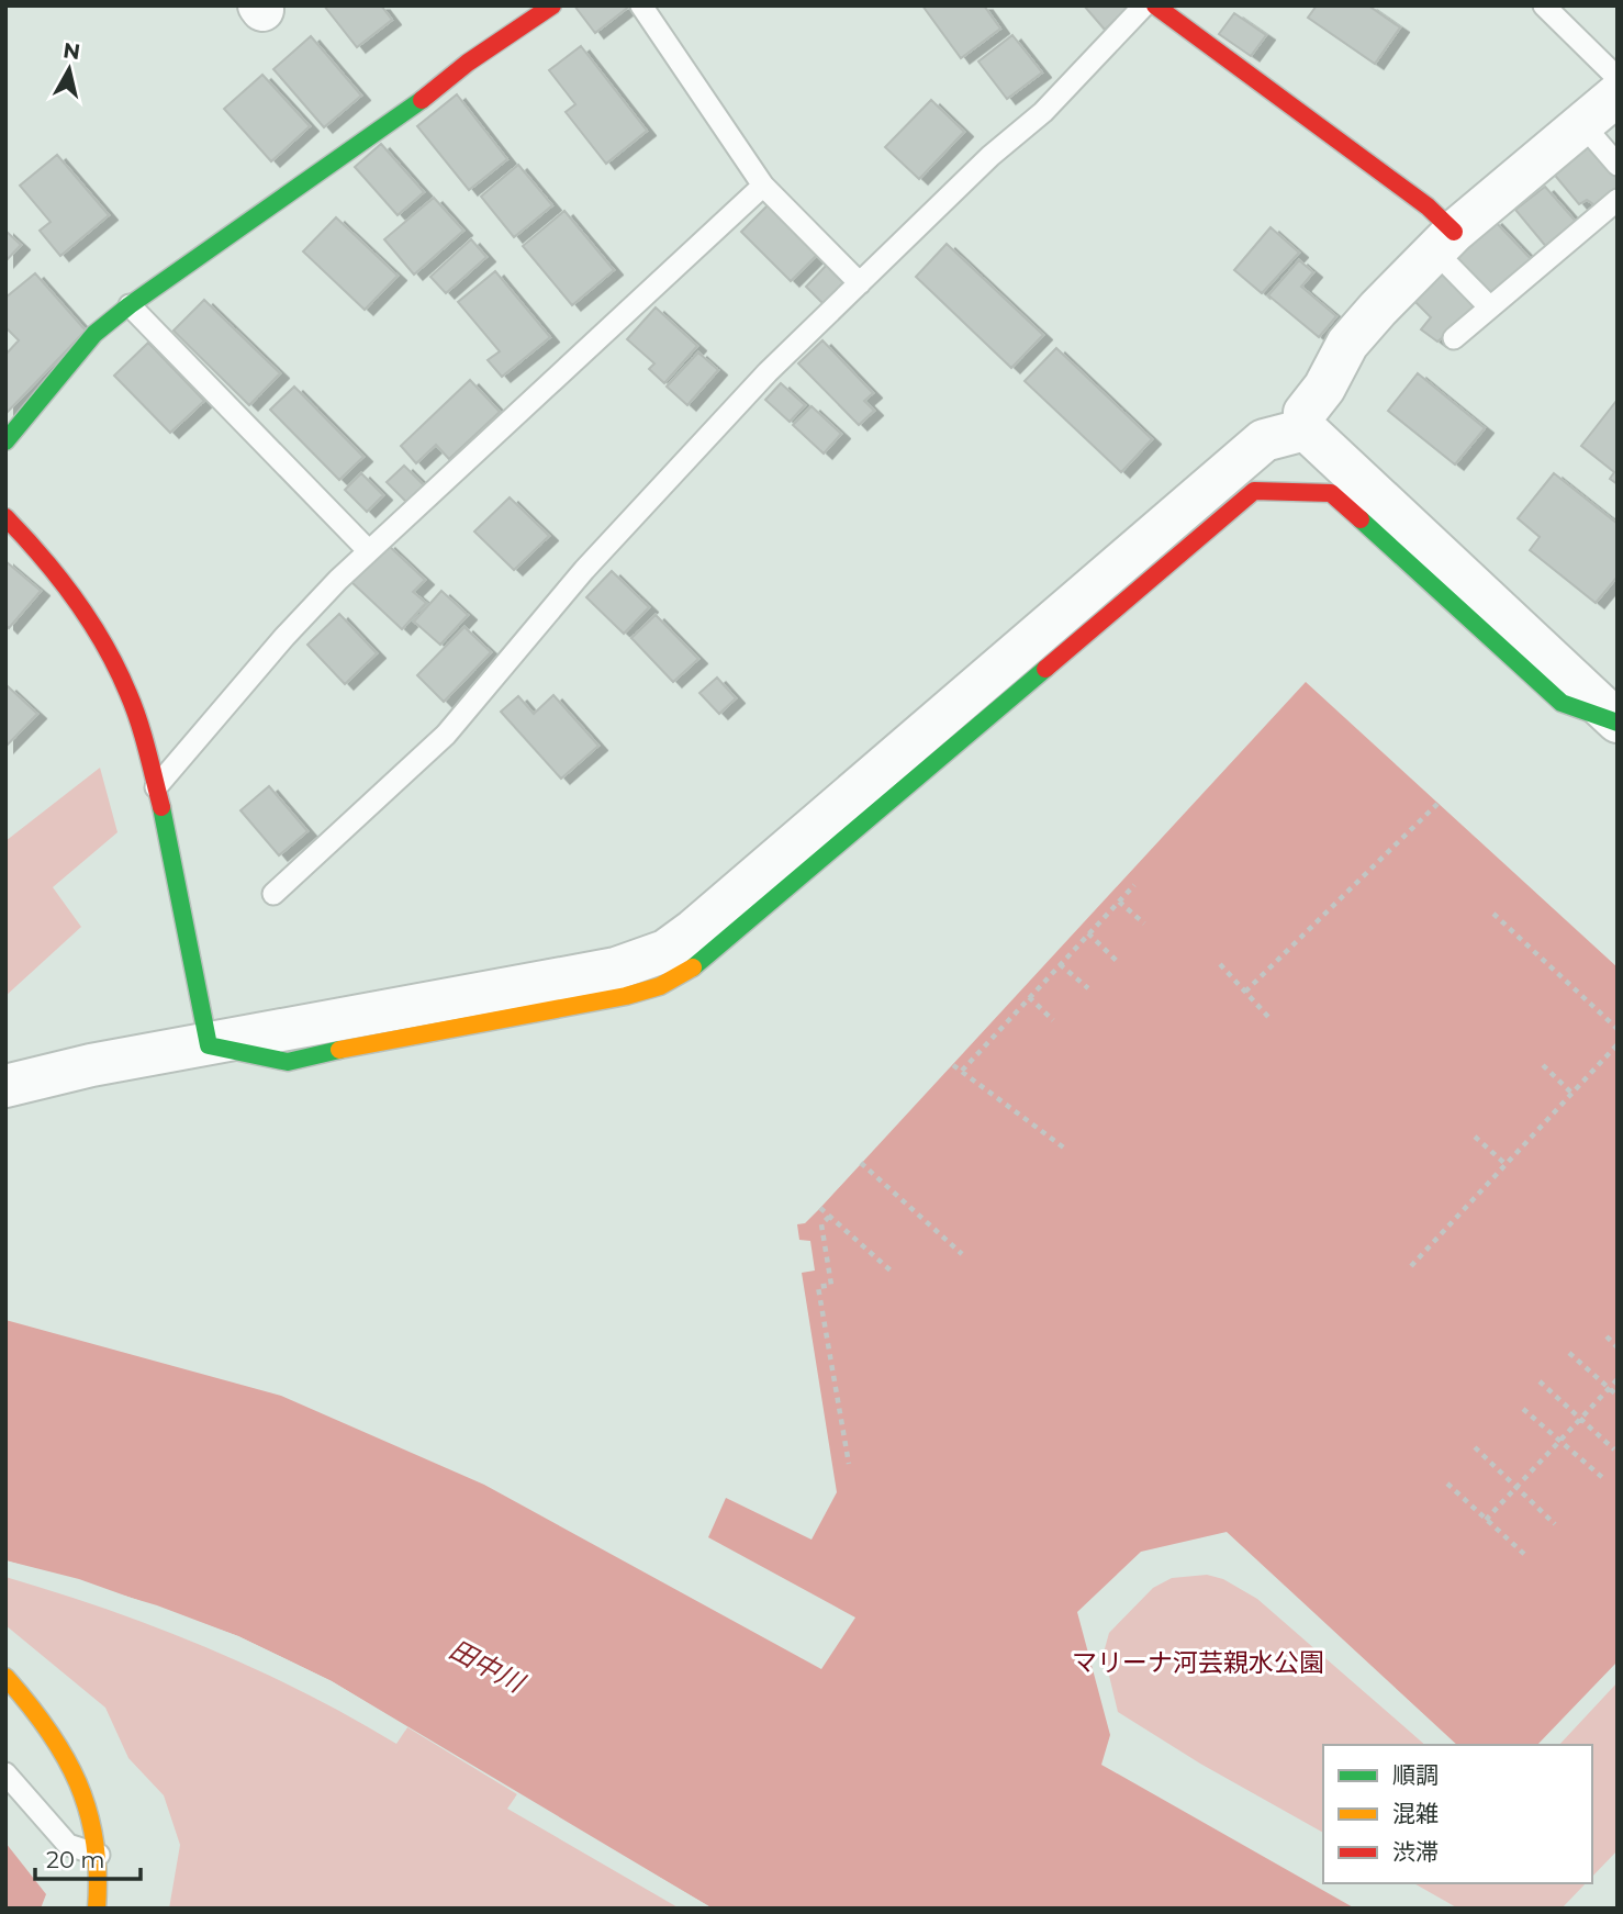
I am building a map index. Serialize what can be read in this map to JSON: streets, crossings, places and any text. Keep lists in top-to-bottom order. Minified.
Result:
{"water":["田中川"],"parks":["マリーナ河芸親水公園"],"legend":["順調","混雑","渋滞"],"scale_bar":"20 m","north":"top"}
